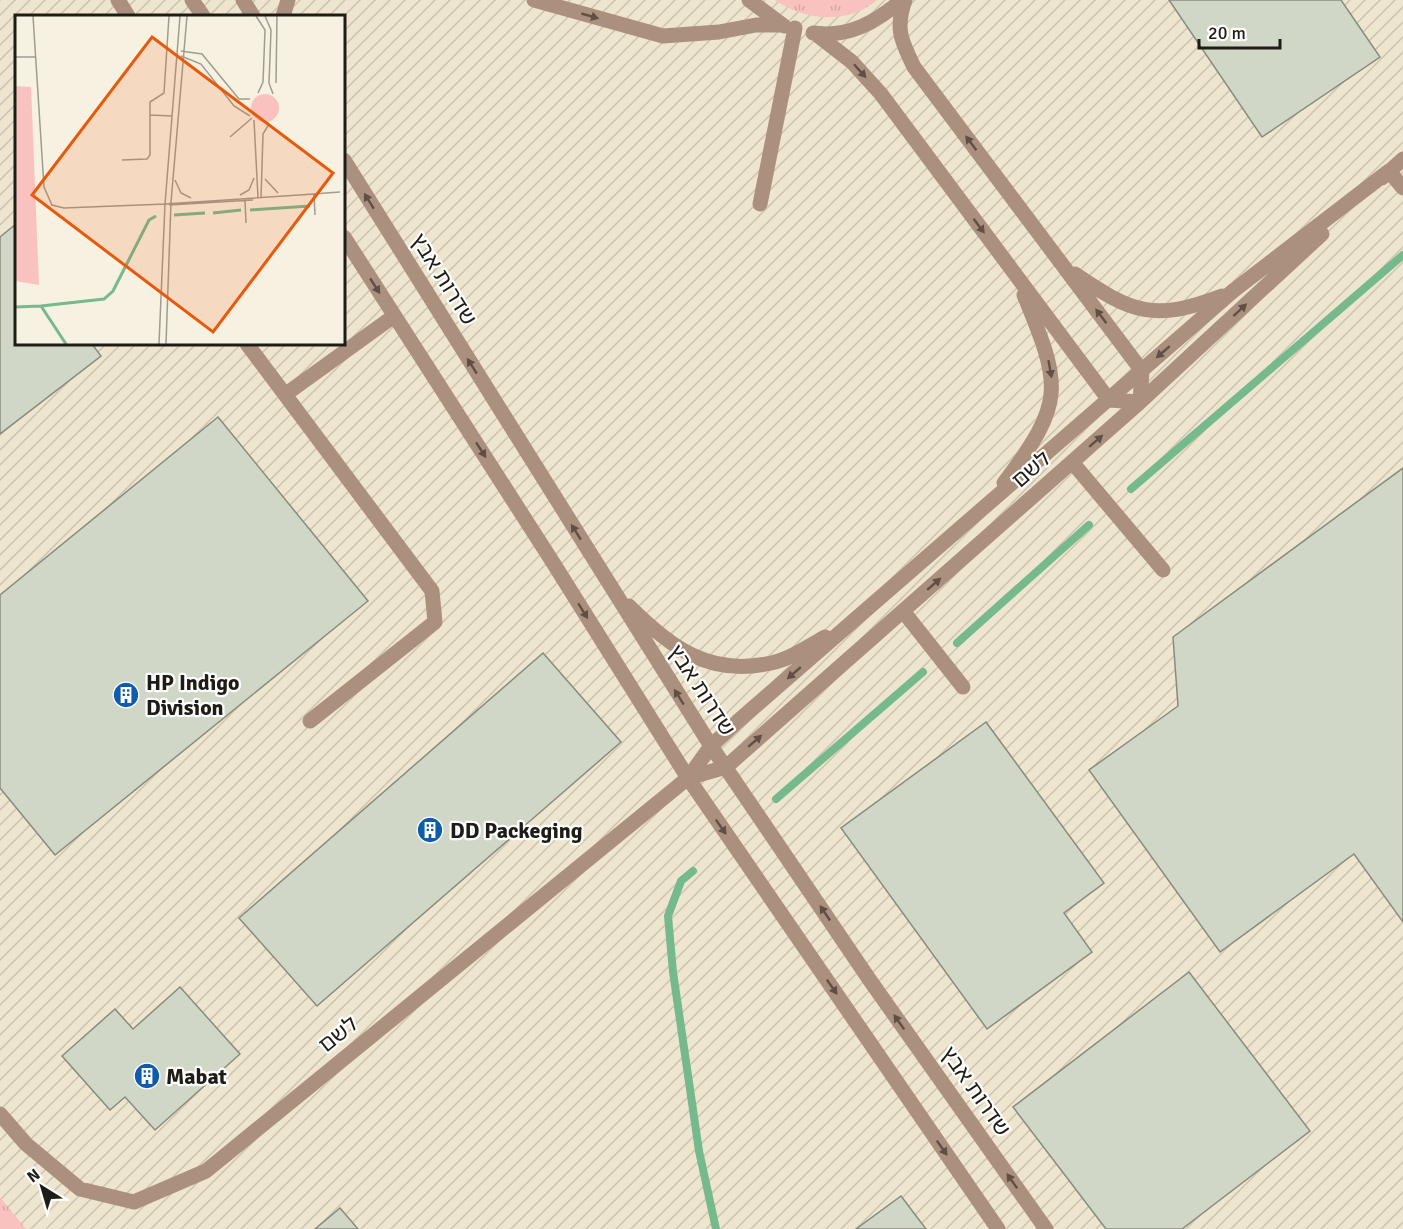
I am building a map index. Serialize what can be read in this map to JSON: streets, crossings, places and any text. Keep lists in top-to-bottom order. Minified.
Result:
{"streets":{"street":["שדרות אבץ","לשם"]},"crossings":[["שדרות אבץ","לשם"]],"places":{"building":["HP Indigo Division","DD Packeging","Mabat"]},"scale_bar":"20 m","north":"top left"}
